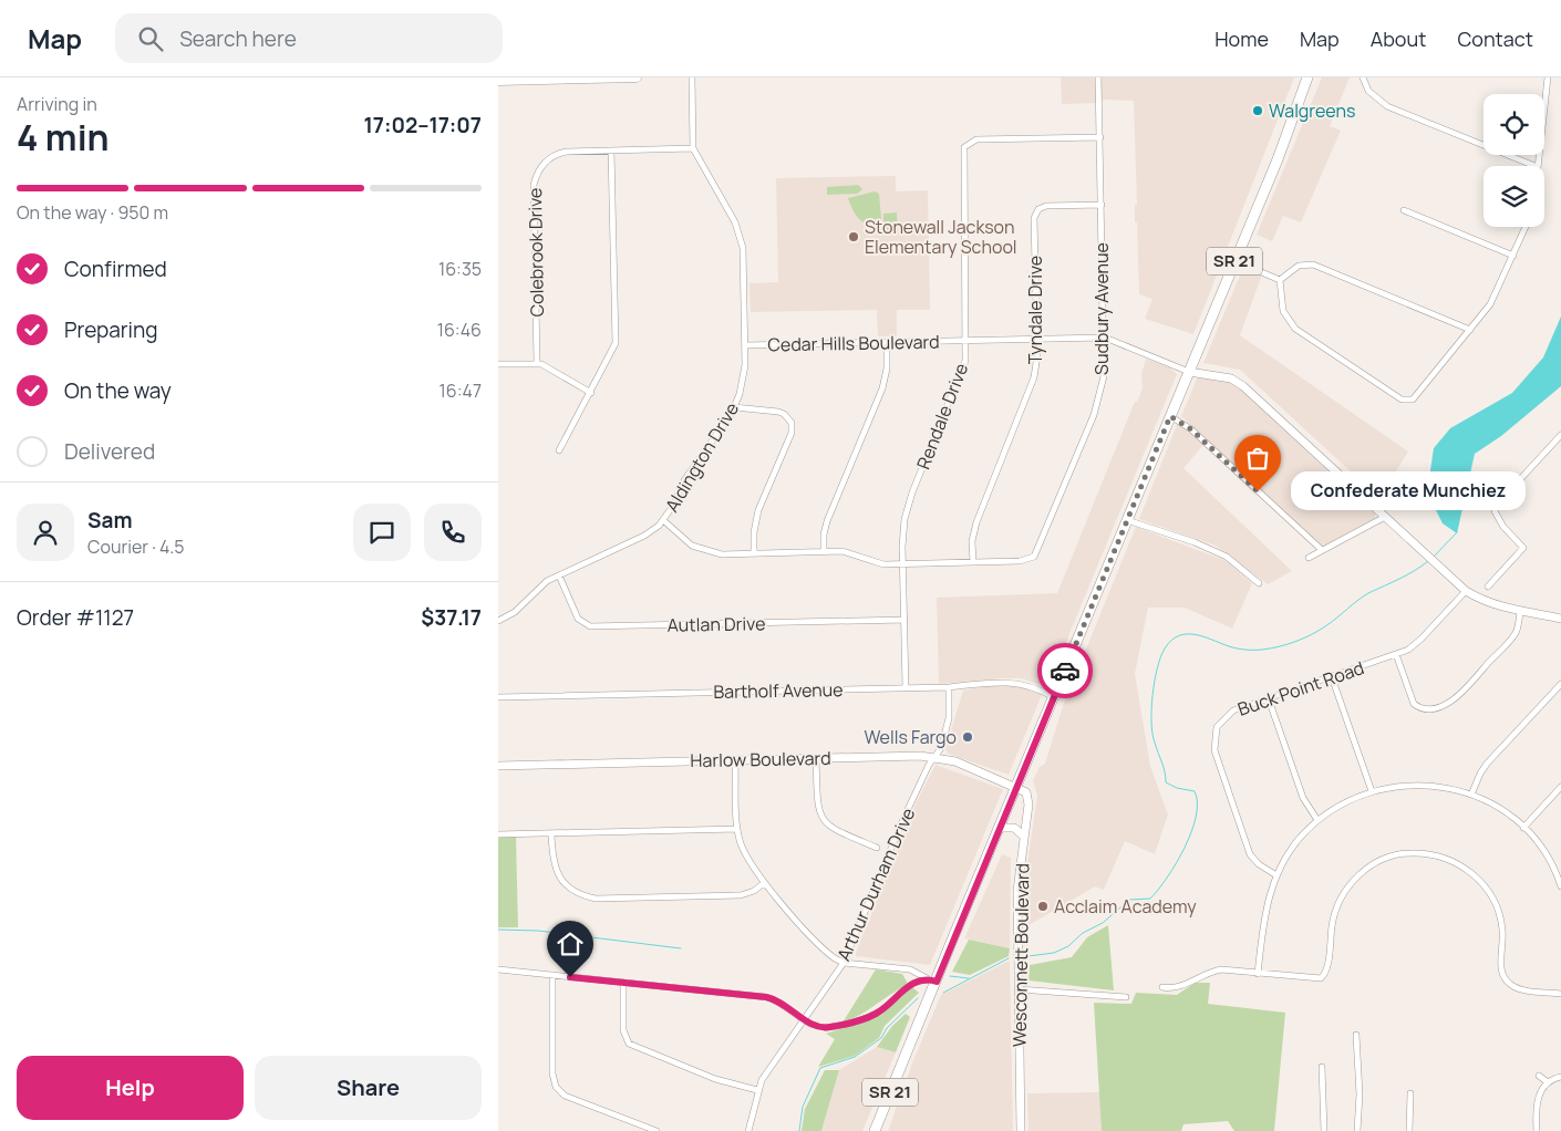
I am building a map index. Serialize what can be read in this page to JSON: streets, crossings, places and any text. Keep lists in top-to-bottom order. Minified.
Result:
{"streets":{"main road":["SR 21"],"street":["Colebrook Drive","Sudbury Avenue","Tyndale Drive","Cedar Hills Boulevard","Rendale Drive","Aldington Drive","Autlan Drive","Buck Point Road","Bartholf Avenue","Harlow Boulevard","Arthur Durham Drive","Wesconnett Boulevard"]},"crossings":[["Colebrook Drive","Aldington Drive"],["SR 21","Cedar Hills Boulevard"],["SR 21","Bartholf Avenue"],["SR 21","Harlow Boulevard"],["SR 21","Wesconnett Boulevard"],["Sudbury Avenue","Tyndale Drive"],["Sudbury Avenue","Cedar Hills Boulevard"],["Sudbury Avenue","Rendale Drive"],["Tyndale Drive","Cedar Hills Boulevard"],["Cedar Hills Boulevard","Rendale Drive"],["Cedar Hills Boulevard","Aldington Drive"],["Rendale Drive","Autlan Drive"],["Rendale Drive","Bartholf Avenue"],["Aldington Drive","Autlan Drive"],["Bartholf Avenue","Arthur Durham Drive"],["Harlow Boulevard","Arthur Durham Drive"],["Harlow Boulevard","Wesconnett Boulevard"]],"places":["Walgreens","Stonewall Jackson Elementary School","Confederate Munchiez","Wells Fargo","Acclaim Academy"],"page":{"header":"Map","search":"Search here","nav":["Home","Map","About","Contact"],"heading":["4 min","Arriving in","17:02–17:07"],"panel":["Sam","Courier · 4.5","Order #1127","$37.17"],"bar":"On the way · 950 m","list":[["Confirmed","16:35"],["Preparing","16:46"],["On the way","16:47"],"Delivered"],"bubble":"Confederate Munchiez","buttons":["Help","Share"]}}
